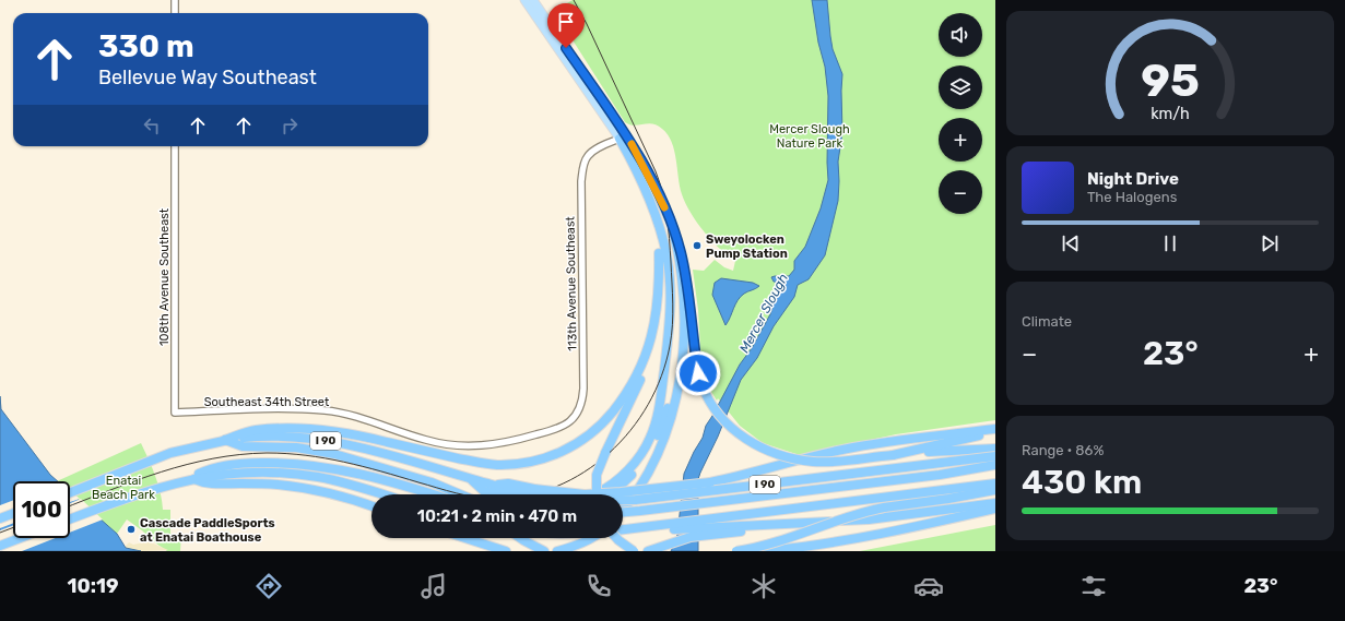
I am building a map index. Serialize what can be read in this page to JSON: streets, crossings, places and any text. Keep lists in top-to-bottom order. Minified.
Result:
{"streets":{"highway":["I 90"],"street":["108th Avenue Southeast","113th Avenue Southeast","Southeast 34th Street"]},"crossings":[["108th Avenue Southeast","Southeast 34th Street"],["113th Avenue Southeast","Southeast 34th Street"]],"water":["Mercer Slough"],"parks":["Mercer Slough Nature Park","Enatai Beach Park"],"places":["Sweyolocken Pump Station","Cascade PaddleSports at Enatai Boathouse"],"page":{"map_buttons":["+","−"],"turn":["330 m","Bellevue Way Southeast"],"song":["Night Drive","The Halogens"],"tile":["Climate",["Range · 86%","430 km"]],"heat":["−","23°","+"],"limit":"100","trip":"10:21 · 2 min · 470 m","tabs":["10:19","23°"],"gauge":["95","km/h"]}}
